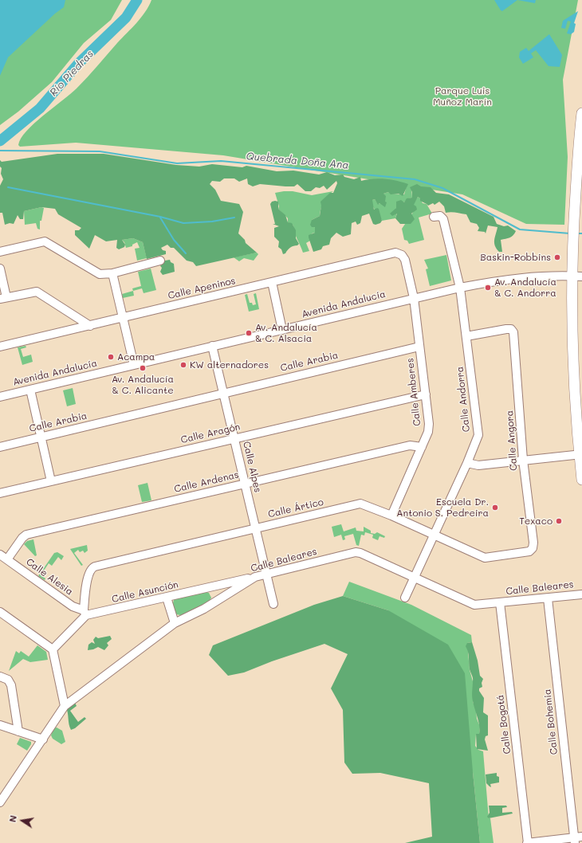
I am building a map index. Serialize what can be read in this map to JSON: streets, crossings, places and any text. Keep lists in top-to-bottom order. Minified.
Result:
{"streets":{"street":["Calle Apeninos","Avenida Andalucía","Calle Arabia","Calle Amberes","Calle Andorra","Calle Aragón","Calle Angora","Calle Alpes","Calle Ardenas","Calle Ártico","Calle Baleares","Calle Alesia","Calle Asunción","Calle Bohemia","Calle Bogotá"]},"crossings":[["Calle Apeninos","Calle Amberes"],["Avenida Andalucía","Calle Amberes"],["Avenida Andalucía","Calle Andorra"],["Avenida Andalucía","Calle Alpes"],["Calle Arabia","Calle Amberes"],["Calle Arabia","Calle Alpes"],["Calle Amberes","Calle Aragón"],["Calle Amberes","Calle Ardenas"],["Calle Amberes","Calle Ártico"],["Calle Andorra","Calle Angora"],["Calle Andorra","Calle Ártico"],["Calle Andorra","Calle Baleares"],["Calle Aragón","Calle Alpes"],["Calle Angora","Calle Ártico"],["Calle Alpes","Calle Ardenas"],["Calle Alpes","Calle Ártico"],["Calle Alpes","Calle Baleares"],["Calle Ardenas","Calle Alesia"],["Calle Ártico","Calle Alesia"],["Calle Ártico","Calle Asunción"],["Calle Baleares","Calle Asunción"],["Calle Baleares","Calle Bohemia"],["Calle Baleares","Calle Bogotá"],["Calle Alesia","Calle Asunción"]],"water":["Río Piedras","Quebrada Doña Ana"],"parks":["Parque Luis Muñoz Marín"],"places":["Baskin-Robbins","Av. Andalucía & C. Andorra","Av. Andalucía & C. Alsacia","Acampa","KW alternadores","Av. Andalucía & C. Alicante","Escuela Dr. Antonio S. Pedreira","Texaco"],"north":"left"}
